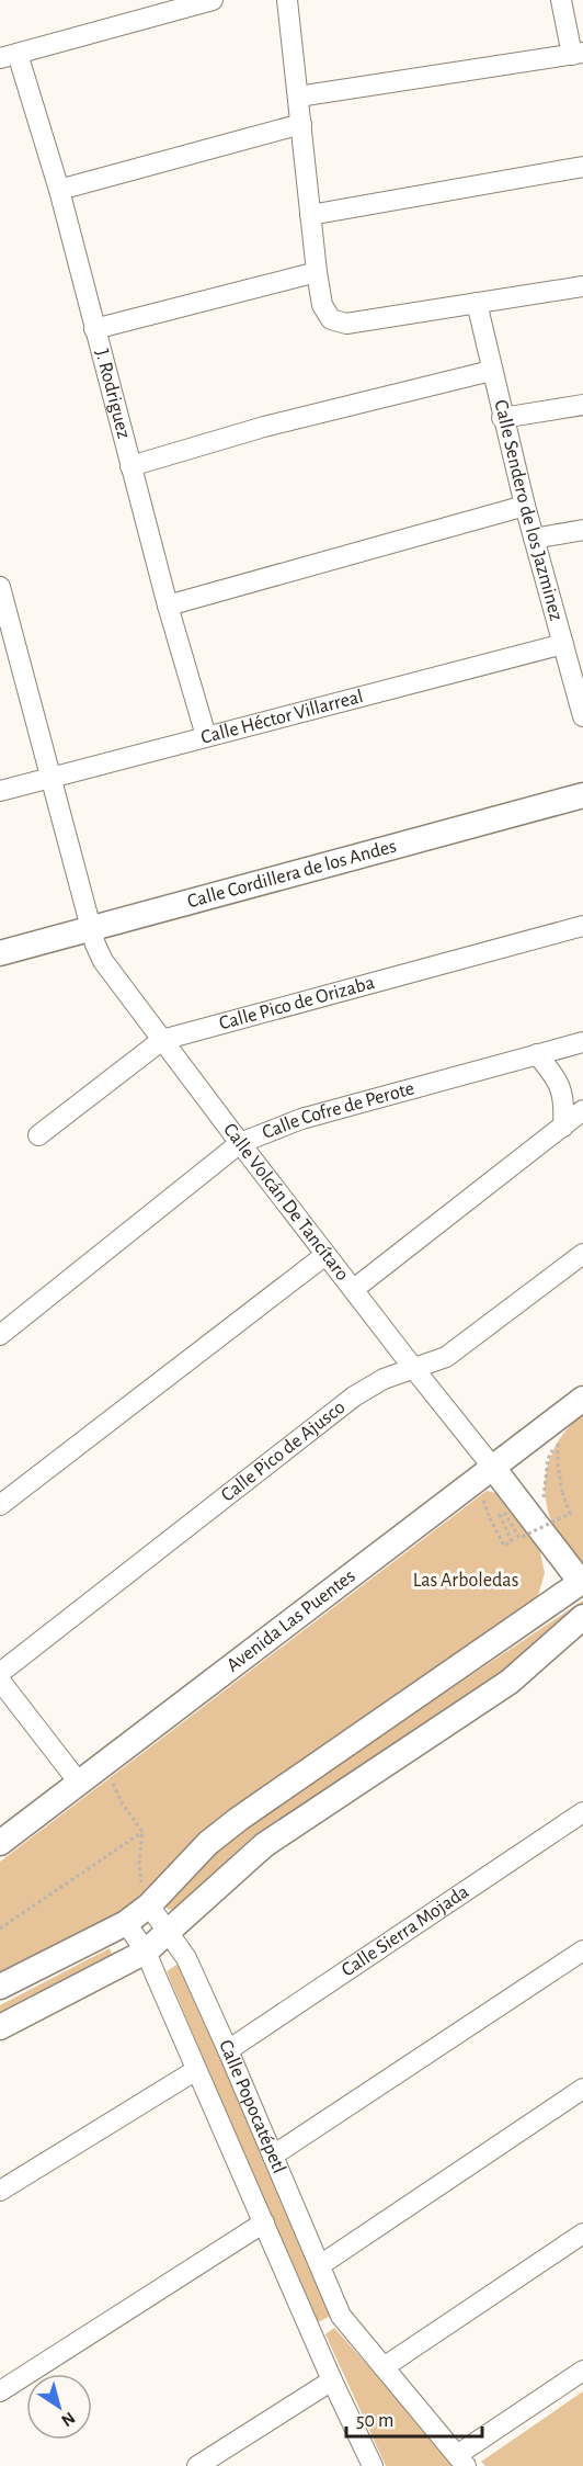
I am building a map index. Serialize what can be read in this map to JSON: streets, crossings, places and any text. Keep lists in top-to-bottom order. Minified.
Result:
{"streets":{"street":["J. Rodriguez","Calle Sendero de los Jazminez","Calle Héctor Villarreal","Calle Cordillera de los Andes","Calle Pico de Orizaba","Calle Cofre de Perote","Calle Volcán De Tancítaro","Calle Pico de Ajusco","Avenida Las Puentes","Calle Sierra Mojada","Calle Popocatépetl"]},"crossings":[["J. Rodriguez","Calle Héctor Villarreal"],["Calle Sendero de los Jazminez","Calle Héctor Villarreal"],["Calle Héctor Villarreal","Calle Volcán De Tancítaro"],["Calle Cordillera de los Andes","Calle Volcán De Tancítaro"],["Calle Pico de Orizaba","Calle Volcán De Tancítaro"],["Calle Cofre de Perote","Calle Volcán De Tancítaro"],["Calle Volcán De Tancítaro","Calle Pico de Ajusco"],["Calle Volcán De Tancítaro","Avenida Las Puentes"],["Calle Sierra Mojada","Calle Popocatépetl"]],"parks":["Las Arboledas"],"scale_bar":"50 m","north":"bottom right"}
